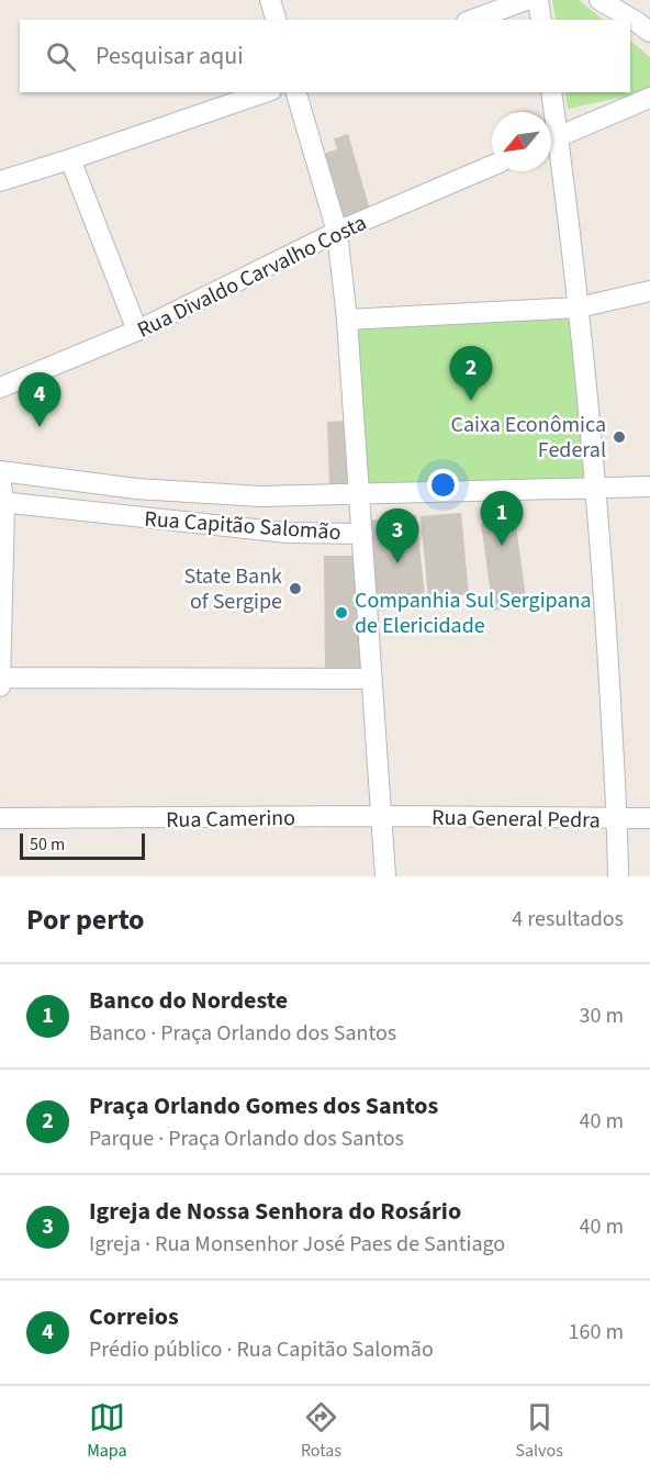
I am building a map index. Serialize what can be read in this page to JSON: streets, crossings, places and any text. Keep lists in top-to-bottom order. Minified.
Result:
{"streets":{"street":["Rua Divaldo Carvalho Costa","Rua Capitão Salomão","Rua Camerino","Rua General Pedra"]},"crossings":[["Rua Camerino","Rua General Pedra"]],"places":["Caixa Econômica Federal","State Bank of Sergipe","Companhia Sul Sergipana de Elericidade"],"scale_bar":"50 m","north":"bottom left","page":{"search":"Pesquisar aqui","pins":["2","4","1","3"],"scale":"50 m","heading":["Por perto","4 resultados"],"list":[{"mark":"1","name":"Banco do Nordeste","note":"Banco · Praça Orlando dos Santos","value":"30 m"},{"mark":"2","name":"Praça Orlando Gomes dos Santos","note":"Parque · Praça Orlando dos Santos","value":"40 m"},{"mark":"3","name":"Igreja de Nossa Senhora do Rosário","note":"Igreja · Rua Monsenhor José Paes de Santiago","value":"40 m"},{"mark":"4","name":"Correios","note":"Prédio público · Rua Capitão Salomão","value":"160 m"}],"nav":["Mapa","Rotas","Salvos"]}}
